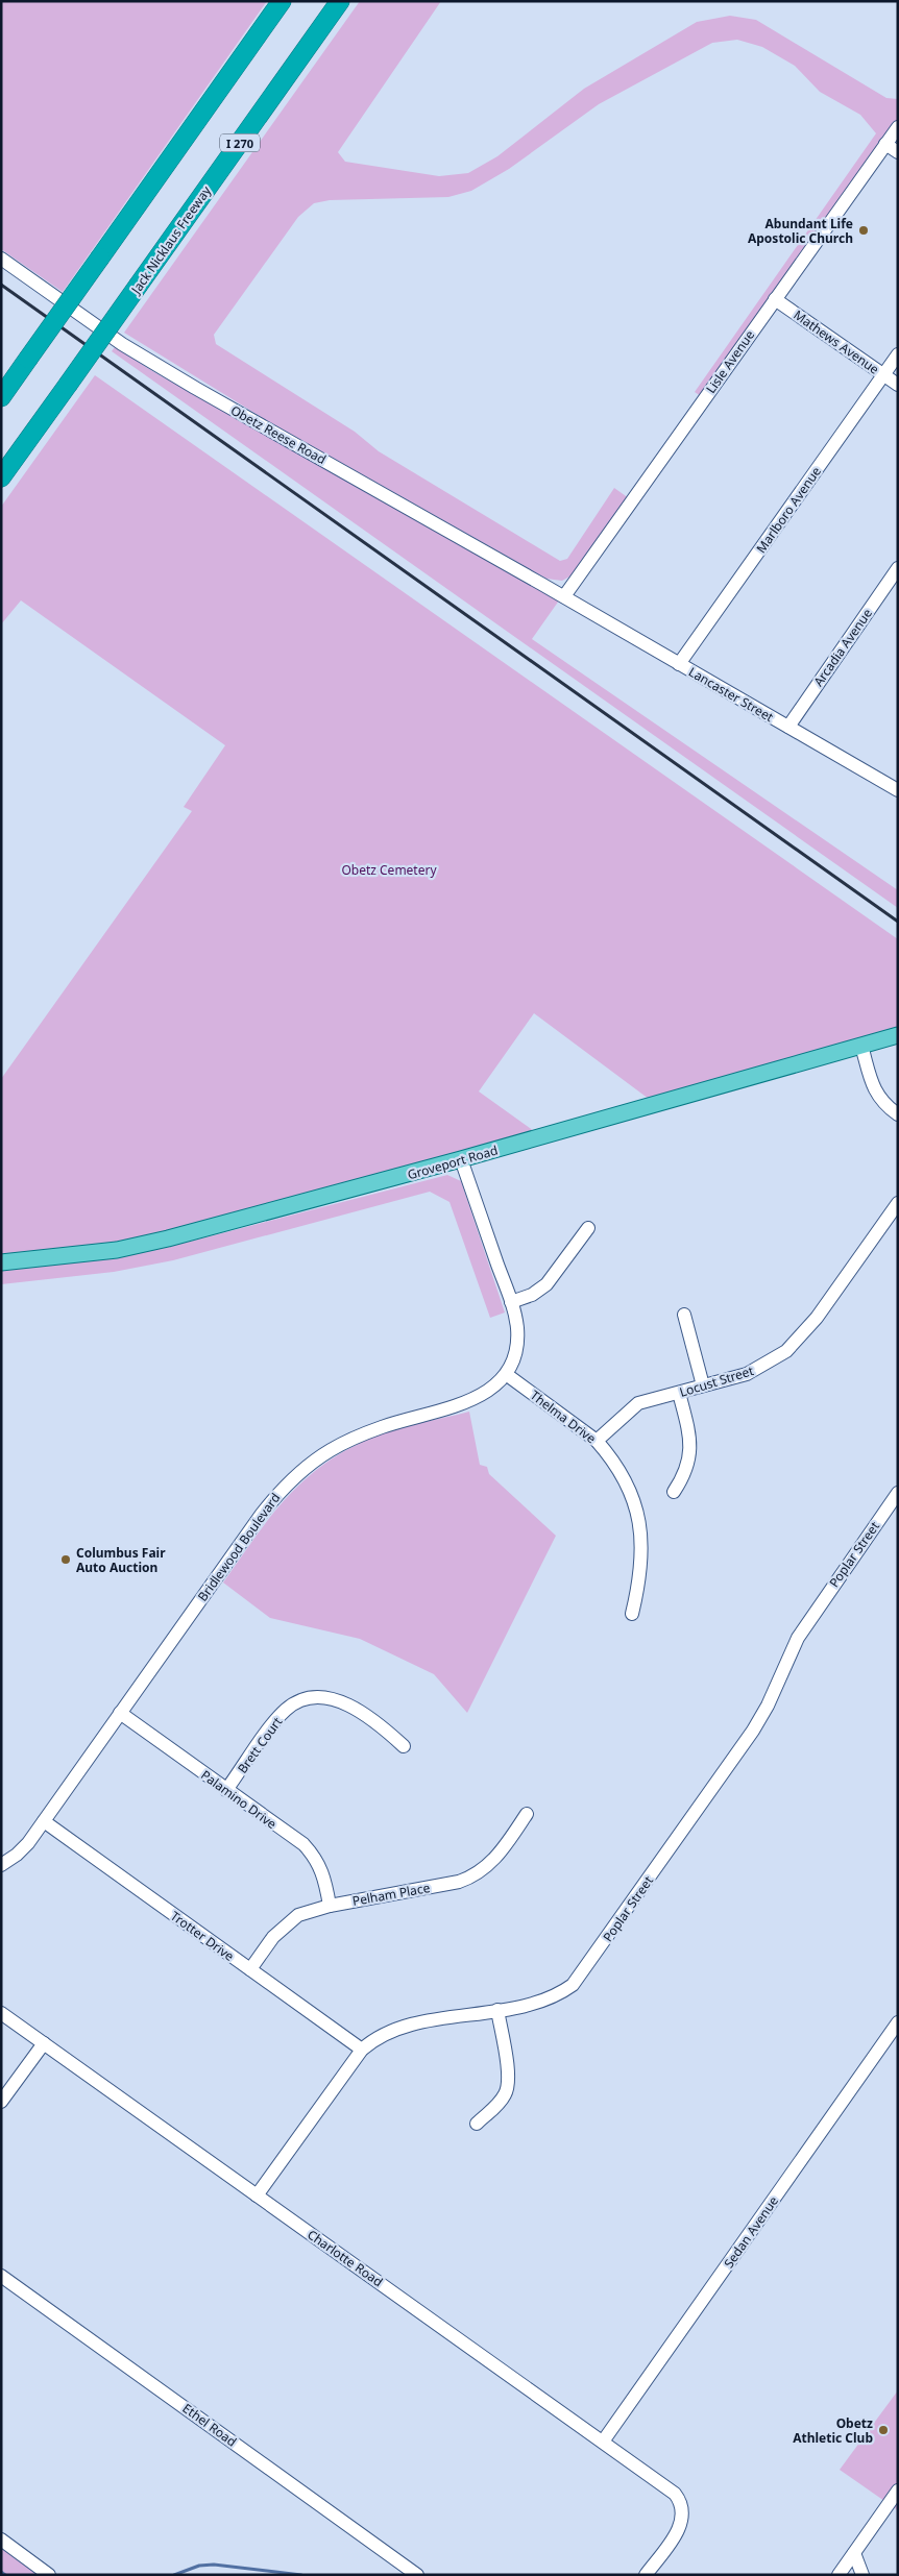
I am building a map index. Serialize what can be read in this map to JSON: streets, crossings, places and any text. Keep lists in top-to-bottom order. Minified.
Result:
{"streets":{"highway":["I 270","Jack Nicklaus Freeway"],"main road":["Groveport Road"],"street":["Mathews Avenue","Lisle Avenue","Obetz Reese Road","Marlboro Avenue","Arcadia Avenue","Lancaster Street","Locust Street","Thelma Drive","Bridlewood Boulevard","Poplar Street","Brett Court","Palamino Drive","Pelham Place","Trotter Drive","Sedan Avenue","Charlotte Road","Ethel Road"]},"crossings":[["Mathews Avenue","Lisle Avenue"],["Mathews Avenue","Marlboro Avenue"],["Lisle Avenue","Obetz Reese Road"],["Lisle Avenue","Lancaster Street"],["Obetz Reese Road","Lancaster Street"],["Marlboro Avenue","Lancaster Street"],["Arcadia Avenue","Lancaster Street"],["Groveport Road","Bridlewood Boulevard"],["Locust Street","Thelma Drive"],["Thelma Drive","Bridlewood Boulevard"],["Bridlewood Boulevard","Palamino Drive"],["Bridlewood Boulevard","Trotter Drive"],["Poplar Street","Trotter Drive"],["Poplar Street","Charlotte Road"],["Brett Court","Palamino Drive"],["Palamino Drive","Pelham Place"],["Pelham Place","Trotter Drive"],["Sedan Avenue","Charlotte Road"]],"parks":["Obetz Cemetery"],"places":["Abundant Life Apostolic Church","Columbus Fair Auto Auction","Obetz Athletic Club"]}
